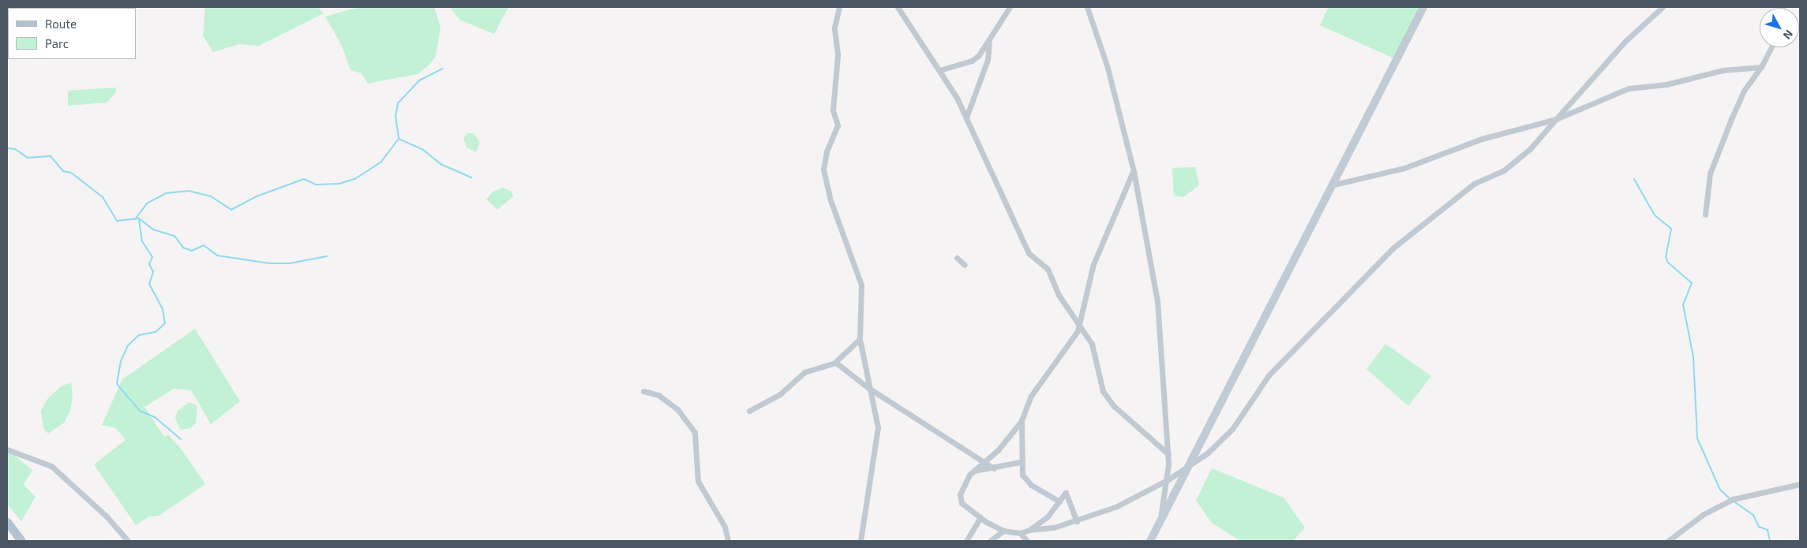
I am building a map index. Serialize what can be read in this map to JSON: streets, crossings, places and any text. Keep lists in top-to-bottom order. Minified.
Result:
{"legend":["Route","Parc"],"north":"bottom right"}
